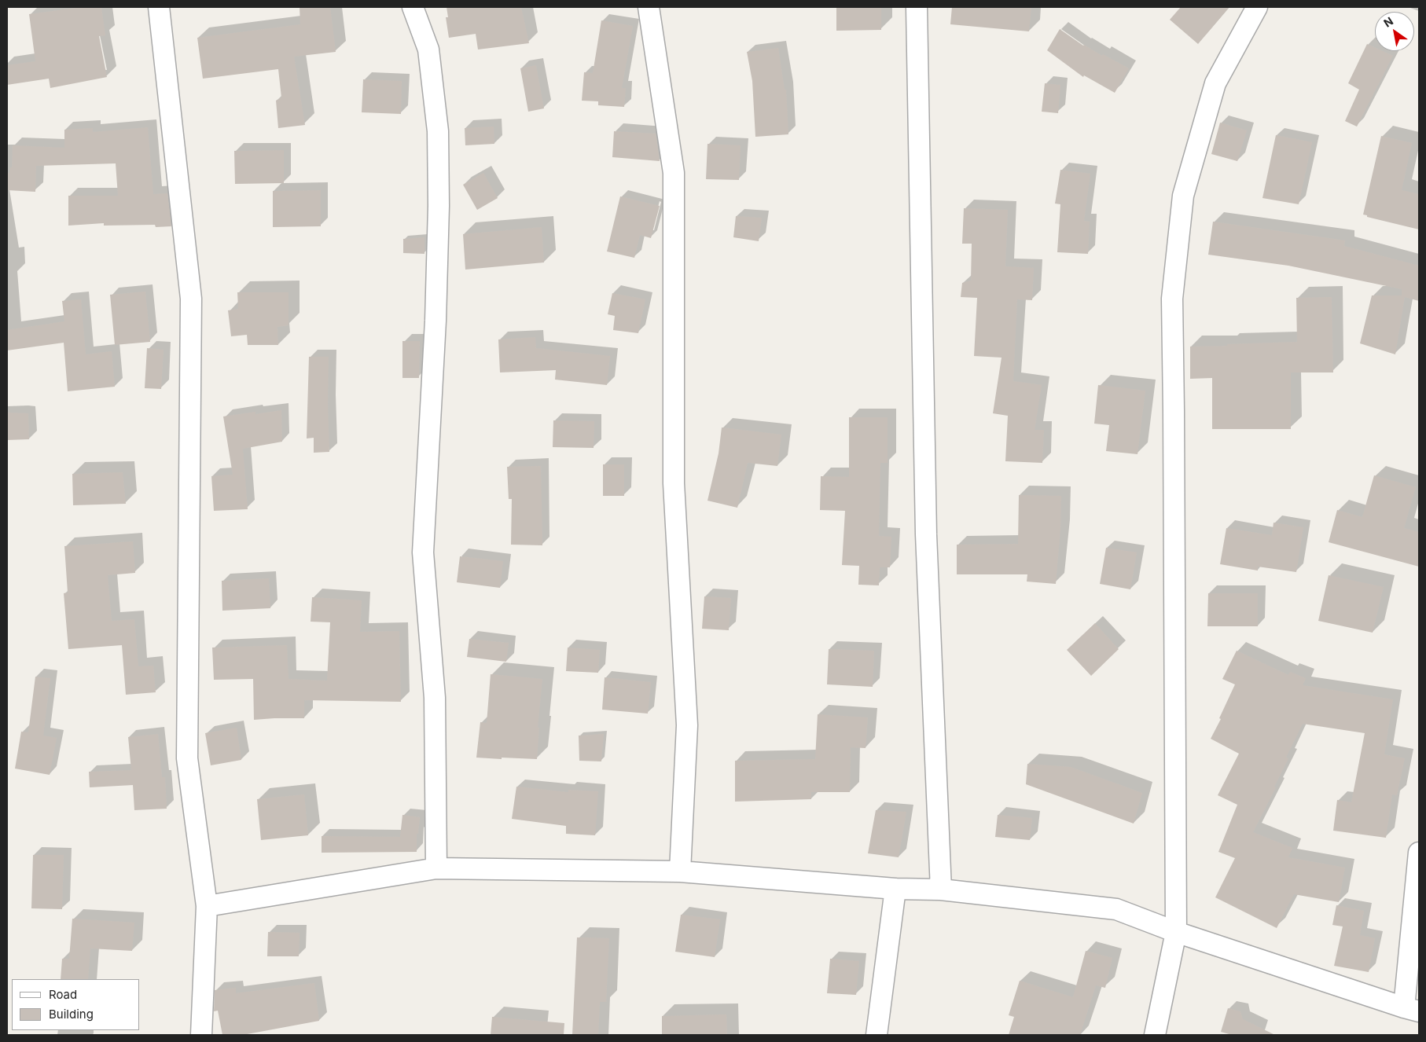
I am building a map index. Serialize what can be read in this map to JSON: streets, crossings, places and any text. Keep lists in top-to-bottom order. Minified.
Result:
{"legend":["Road","Building"],"north":"top left"}
